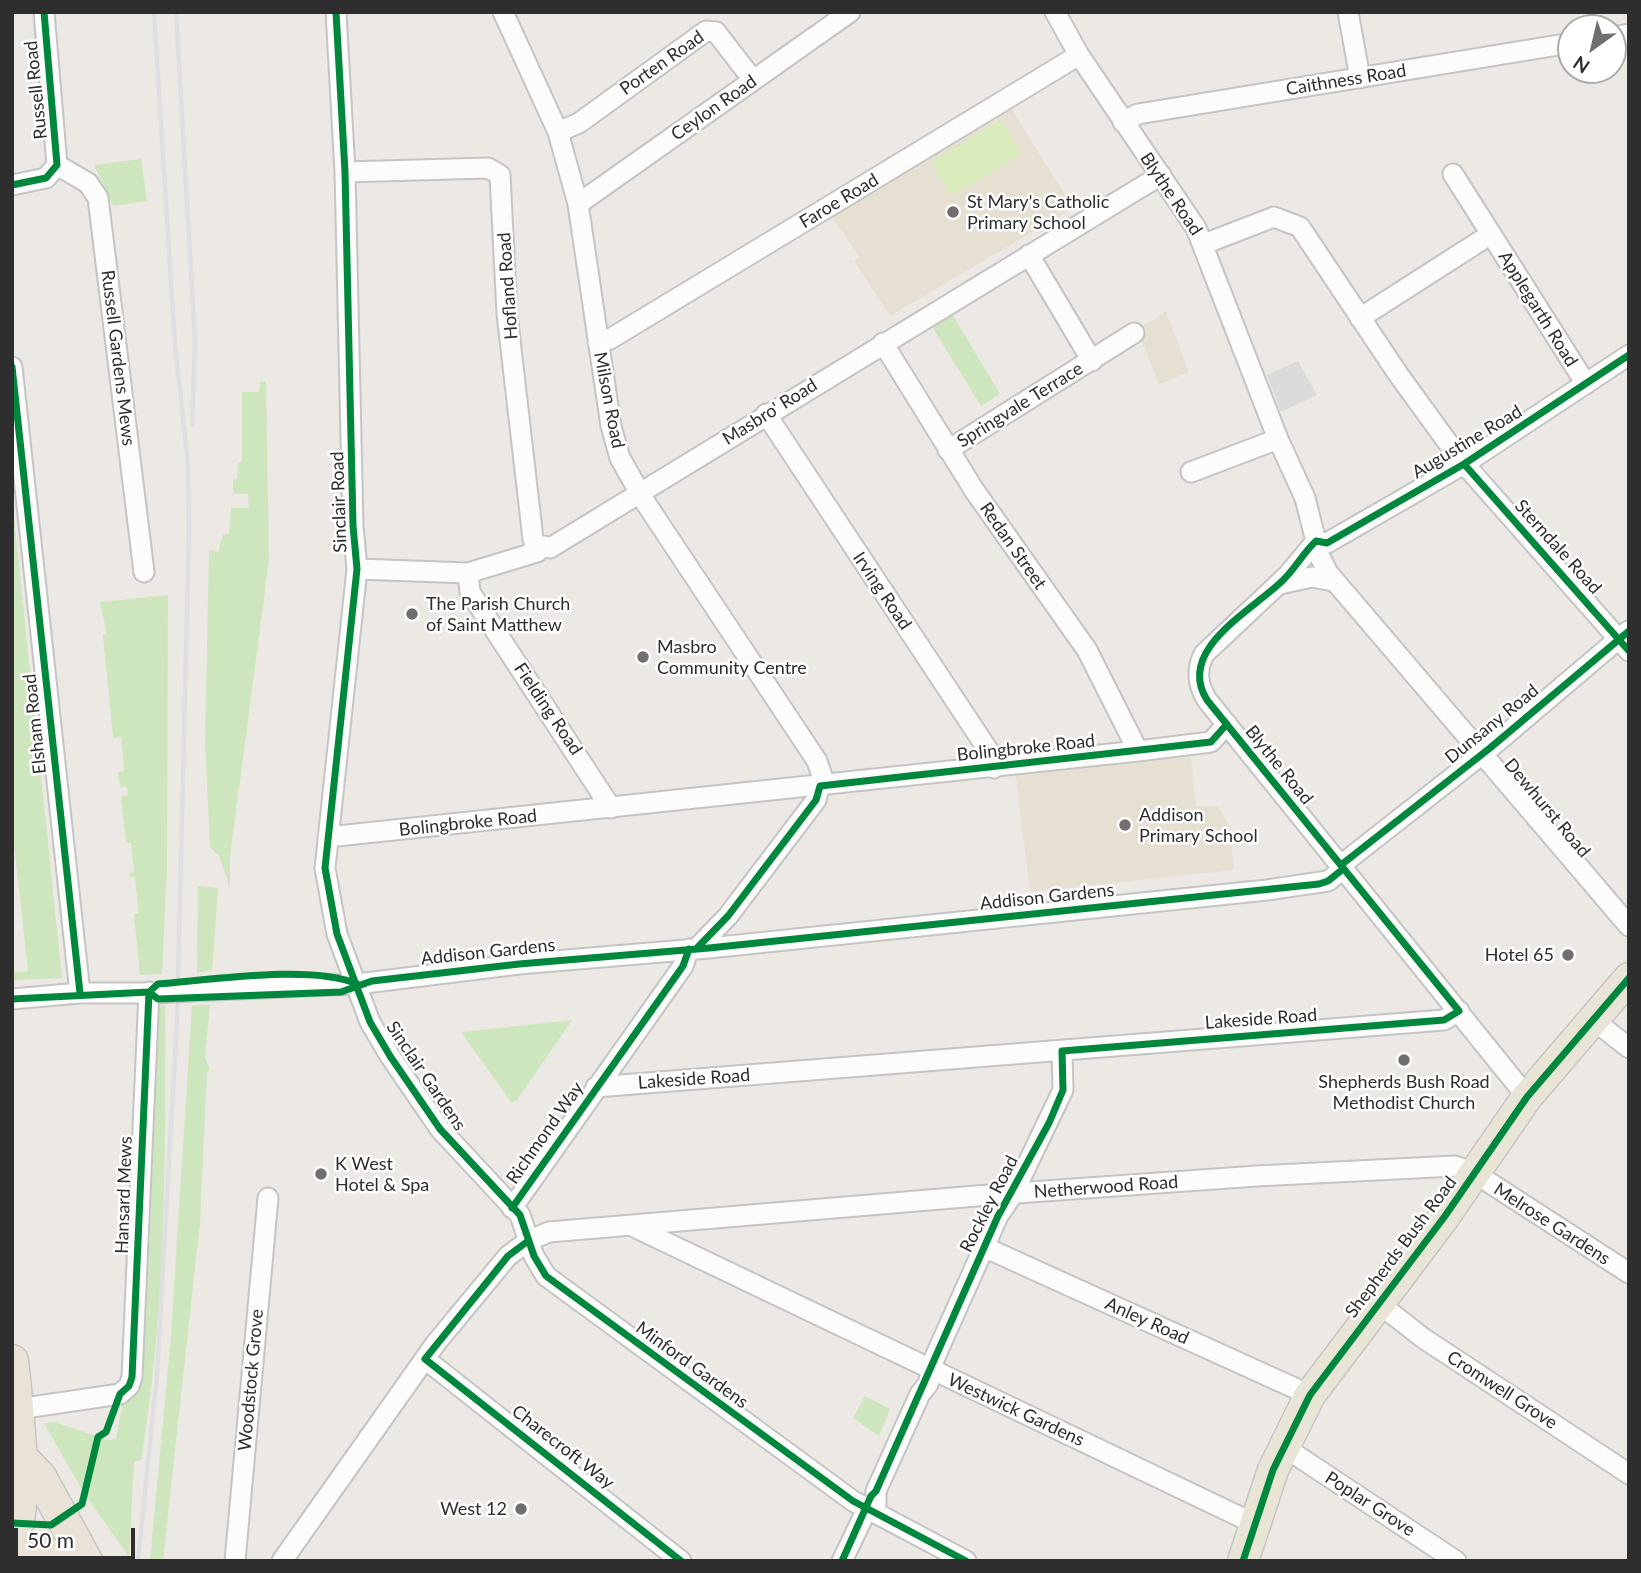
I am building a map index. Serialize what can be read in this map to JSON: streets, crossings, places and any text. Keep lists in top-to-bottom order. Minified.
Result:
{"streets":{"main road":["Shepherds Bush Road"],"street":["Porten Road","Caithness Road","Russell Road","Ceylon Road","Blythe Road","Faroe Road","Hofland Road","Applegarth Road","Russell Gardens Mews","Milson Road","Springvale Terrace","Masbro' Road","Augustine Road","Sinclair Road","Redan Street","Sterndale Road","Irving Road","Fielding Road","Elsham Road","Dunsany Road","Bolingbroke Road","Dewhurst Road","Addison Gardens","Lakeside Road","Sinclair Gardens","Richmond Way","Netherwood Road","Hansard Mews","Rockley Road","Melrose Gardens","Anley Road","Minford Gardens","Woodstock Grove","Cromwell Grove","Westwick Gardens","Charecroft Way","Poplar Grove"]},"crossings":[["Porten Road","Ceylon Road"],["Porten Road","Milson Road"],["Caithness Road","Blythe Road"],["Russell Road","Russell Gardens Mews"],["Ceylon Road","Milson Road"],["Blythe Road","Faroe Road"],["Blythe Road","Masbro' Road"],["Blythe Road","Augustine Road"],["Blythe Road","Sterndale Road"],["Blythe Road","Dunsany Road"],["Blythe Road","Bolingbroke Road"],["Blythe Road","Dewhurst Road"],["Blythe Road","Addison Gardens"],["Blythe Road","Lakeside Road"],["Blythe Road","Shepherds Bush Road"],["Faroe Road","Milson Road"],["Hofland Road","Masbro' Road"],["Hofland Road","Sinclair Road"],["Applegarth Road","Augustine Road"],["Applegarth Road","Sterndale Road"],["Milson Road","Masbro' Road"],["Milson Road","Bolingbroke Road"],["Milson Road","Richmond Way"],["Springvale Terrace","Masbro' Road"],["Springvale Terrace","Redan Street"],["Masbro' Road","Sinclair Road"],["Masbro' Road","Redan Street"],["Masbro' Road","Irving Road"],["Masbro' Road","Fielding Road"],["Augustine Road","Sterndale Road"],["Augustine Road","Dewhurst Road"],["Sinclair Road","Bolingbroke Road"],["Sinclair Road","Addison Gardens"],["Sinclair Road","Sinclair Gardens"],["Redan Street","Bolingbroke Road"],["Sterndale Road","Dunsany Road"],["Irving Road","Bolingbroke Road"],["Fielding Road","Bolingbroke Road"],["Elsham Road","Addison Gardens"],["Dunsany Road","Dewhurst Road"],["Dunsany Road","Addison Gardens"],["Bolingbroke Road","Richmond Way"],["Addison Gardens","Sinclair Gardens"],["Addison Gardens","Richmond Way"],["Addison Gardens","Hansard Mews"],["Lakeside Road","Richmond Way"],["Lakeside Road","Rockley Road"],["Sinclair Gardens","Richmond Way"],["Richmond Way","Netherwood Road"],["Richmond Way","Minford Gardens"],["Netherwood Road","Rockley Road"],["Netherwood Road","Melrose Gardens"],["Netherwood Road","Shepherds Bush Road"],["Netherwood Road","Minford Gardens"],["Netherwood Road","Westwick Gardens"],["Rockley Road","Anley Road"],["Rockley Road","Minford Gardens"],["Rockley Road","Westwick Gardens"],["Melrose Gardens","Shepherds Bush Road"],["Shepherds Bush Road","Anley Road"],["Shepherds Bush Road","Cromwell Grove"],["Shepherds Bush Road","Westwick Gardens"],["Shepherds Bush Road","Poplar Grove"]],"places":["St Mary's Catholic Primary School","The Parish Church of Saint Matthew","Masbro Community Centre","Addison Primary School","Hotel 65","Shepherds Bush Road Methodist Church","K West Hotel & Spa","West 12"],"scale_bar":"50 m","north":"bottom left"}
